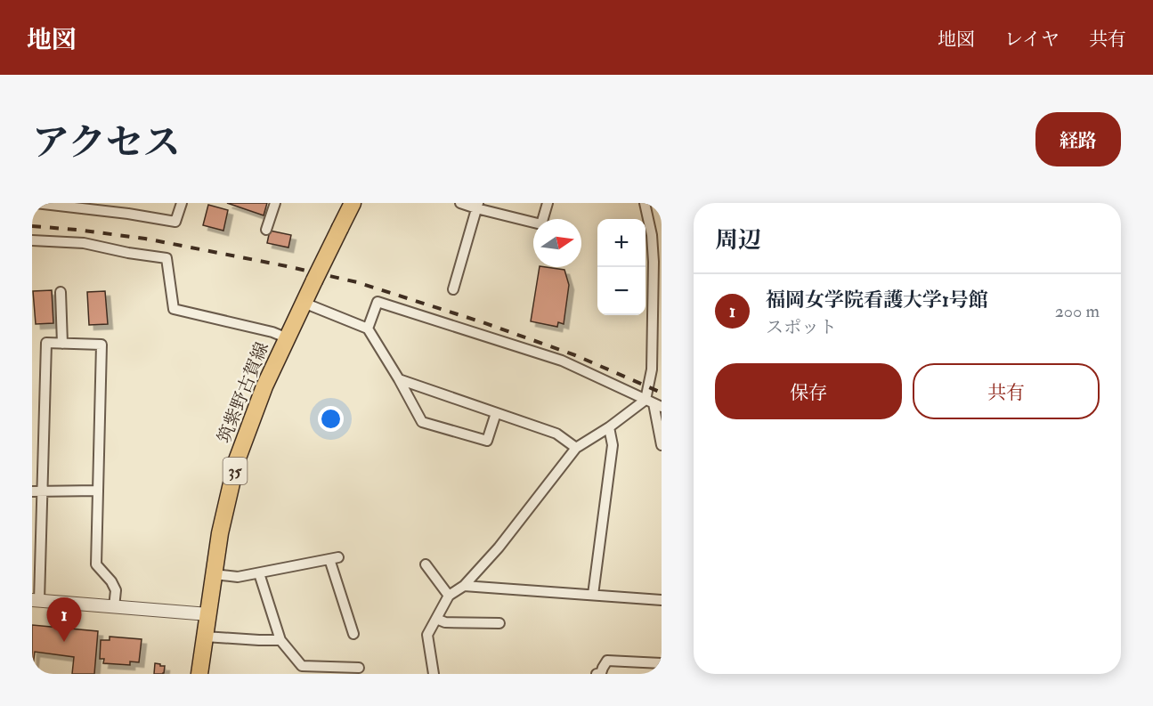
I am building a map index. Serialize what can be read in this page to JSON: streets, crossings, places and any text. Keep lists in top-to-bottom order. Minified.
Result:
{"streets":{"main road":["筑紫野古賀線","35"]},"north":"right","page":{"header":"地図","nav":["地図","レイヤ","共有"],"title":"アクセス","buttons":["経路",["保存","共有"]],"heading":"周辺","map_buttons":["+","−"],"list":[{"mark":"1","name":"福岡女学院看護大学1号館","note":"スポット","value":"200 m"}],"pins":"1"}}
